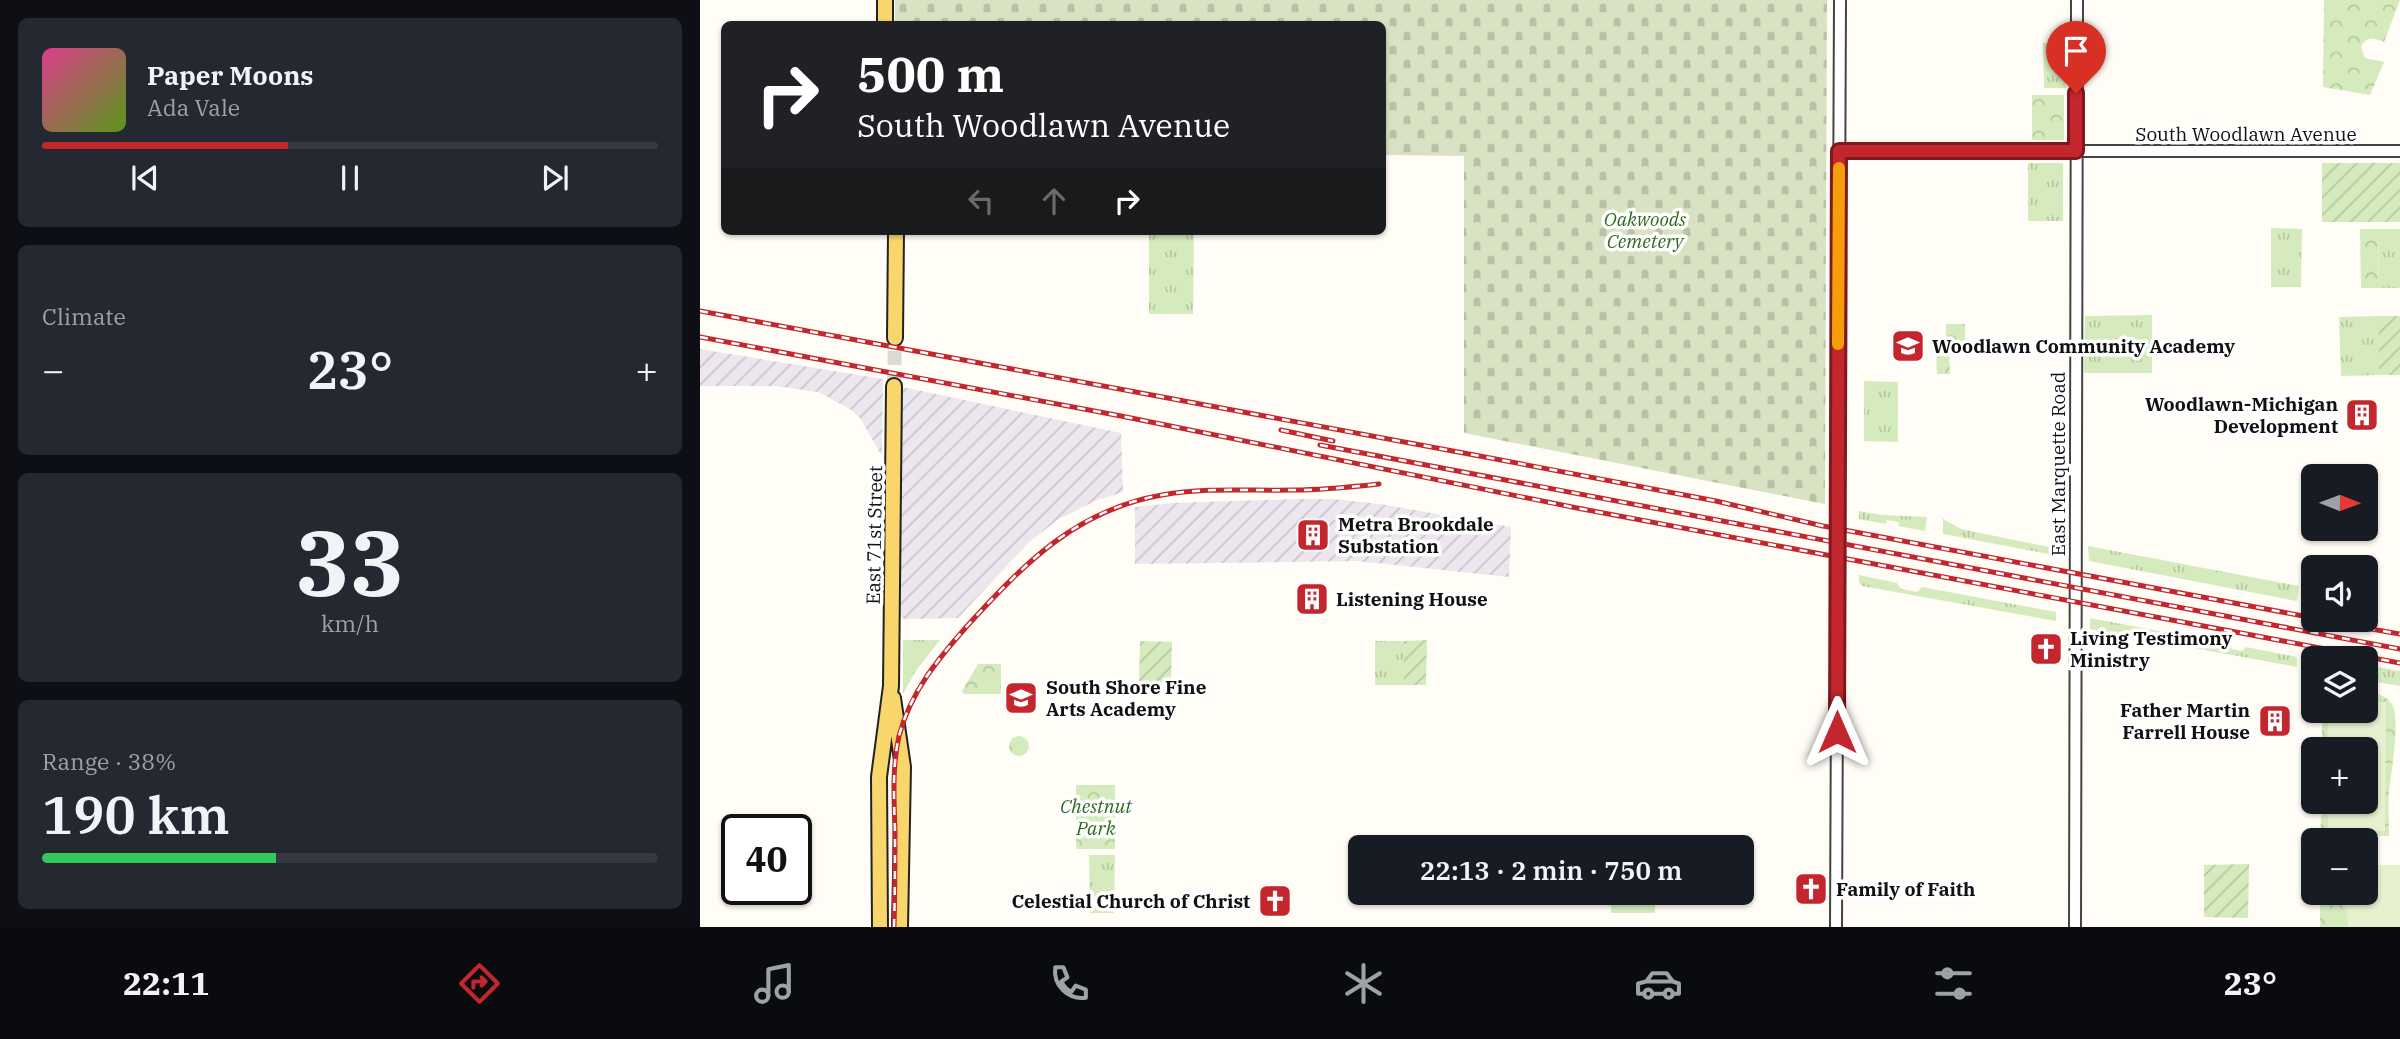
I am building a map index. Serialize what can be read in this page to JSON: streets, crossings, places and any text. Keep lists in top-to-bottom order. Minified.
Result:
{"streets":{"main road":["East 71st Street"],"street":["South Woodlawn Avenue","East Marquette Road"]},"crossings":[["South Woodlawn Avenue","East Marquette Road"]],"parks":["Oakwoods Cemetery","Chestnut Park"],"places":{"school or university":["Woodlawn Community Academy","South Shore Fine Arts Academy"],"building":["Woodlawn-Michigan Development","Metra Brookdale Substation","Listening House","Father Martin Farrell House"],"church":["Living Testimony Ministry","Family of Faith","Celestial Church of Christ"]},"north":"right","page":{"turn":["500 m","South Woodlawn Avenue"],"song":["Paper Moons","Ada Vale"],"tile":["Climate",["33","km/h"],["Range · 38%","190 km"]],"heat":["−","23°","+"],"map_buttons":["+","−"],"limit":"40","trip":"22:13 · 2 min · 750 m","tabs":["22:11","23°"]}}
